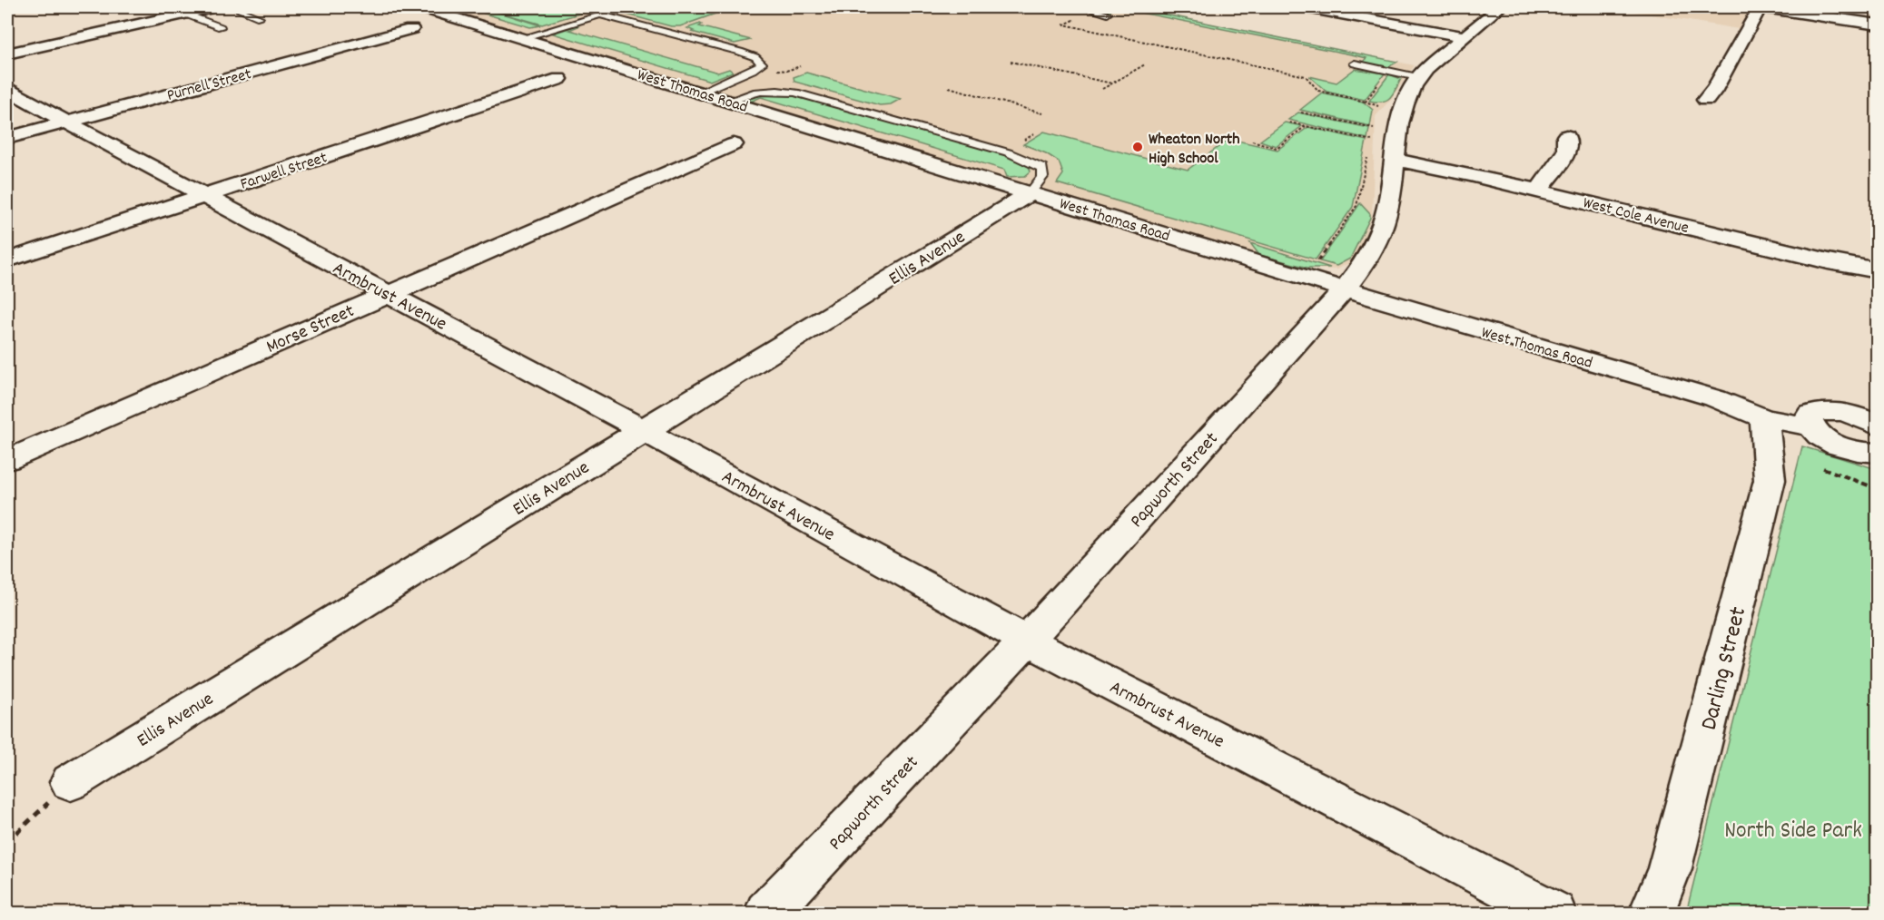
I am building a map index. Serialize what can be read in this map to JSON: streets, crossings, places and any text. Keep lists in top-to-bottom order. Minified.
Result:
{"streets":{"street":["Purnell Street","West Thomas Road","Farwell Street","West Cole Avenue","Ellis Avenue","Armbrust Avenue","Morse Street","Papworth Street","Darling Street"]},"crossings":[["Purnell Street","Armbrust Avenue"],["West Thomas Road","Ellis Avenue"],["West Thomas Road","Papworth Street"],["West Thomas Road","Darling Street"],["Farwell Street","Armbrust Avenue"],["West Cole Avenue","Papworth Street"],["Ellis Avenue","Armbrust Avenue"],["Armbrust Avenue","Morse Street"],["Armbrust Avenue","Papworth Street"]],"parks":["North Side Park"],"places":["Wheaton North High School"]}
